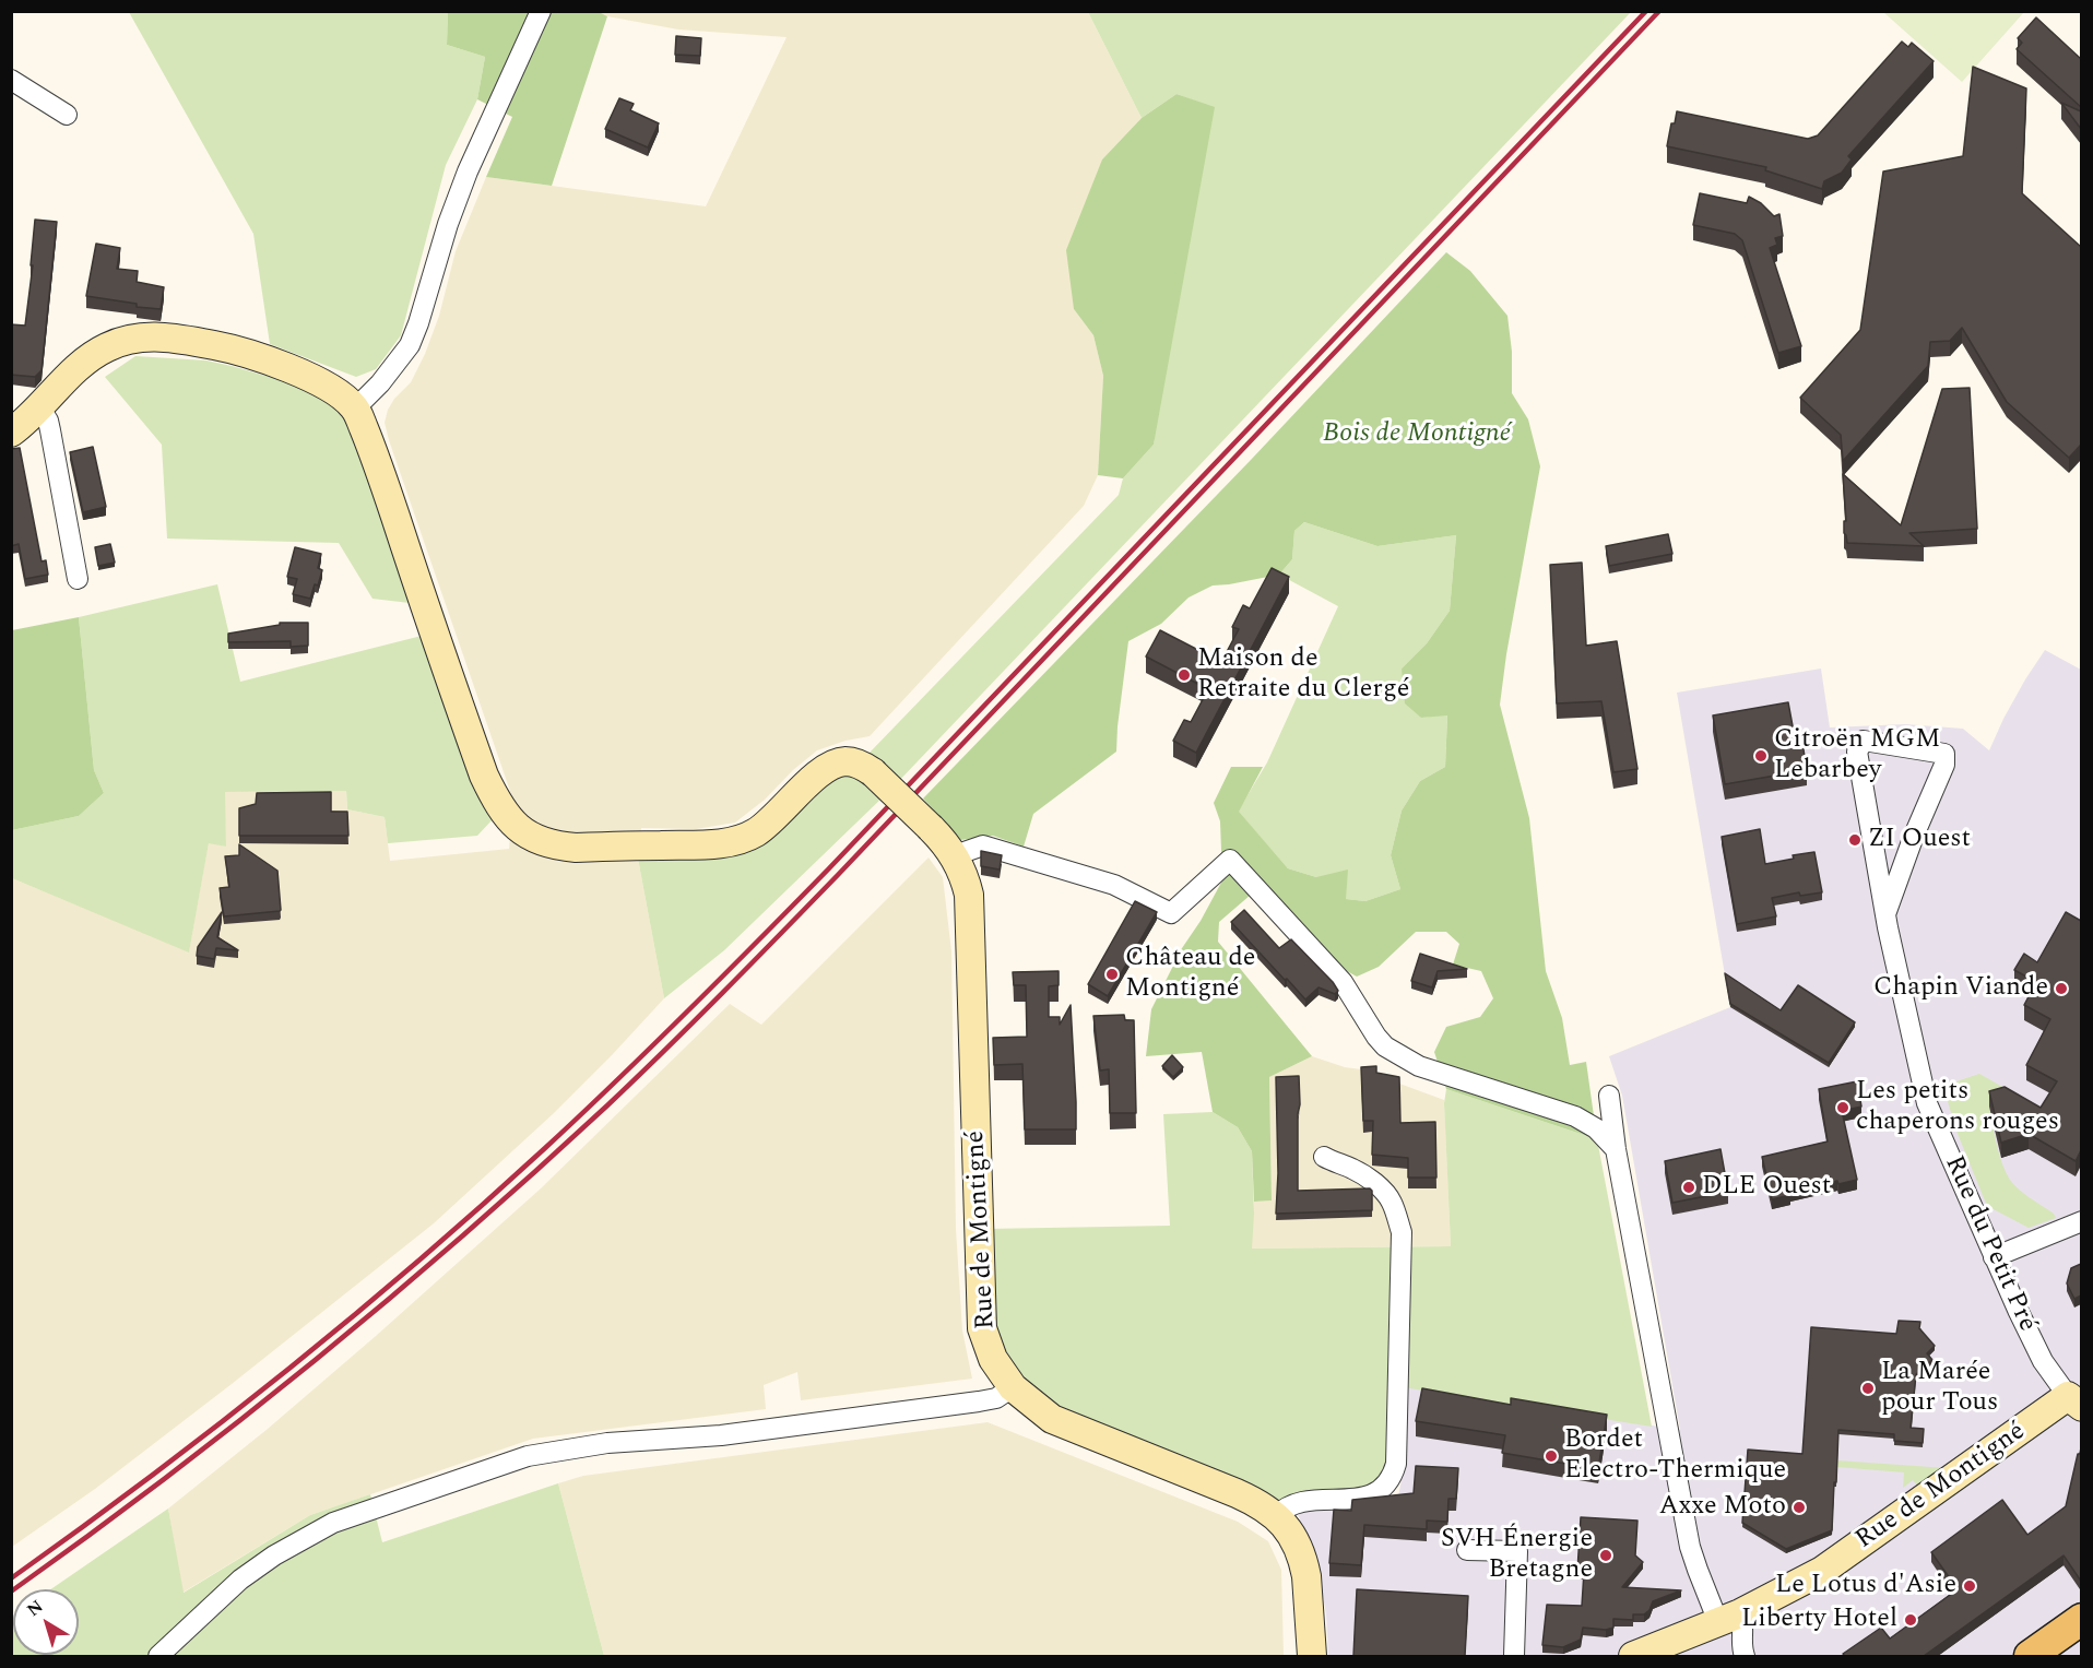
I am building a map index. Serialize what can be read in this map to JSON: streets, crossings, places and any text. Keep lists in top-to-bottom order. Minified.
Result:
{"streets":{"street":["Rue de Montigné","Rue du Petit Pré"]},"crossings":[["Rue de Montigné","Rue du Petit Pré"]],"parks":["Bois de Montigné"],"places":["Maison de Retraite du Clergé","Citroën MGM Lebarbey","ZI Ouest","Château de Montigné","Chapin Viande","Les petits chaperons rouges","DLE Ouest","La Marée pour Tous","Bordet Electro-Thermique","Axxe Moto","SVH Énergie Bretagne","Le Lotus d'Asie","Liberty Hotel"],"north":"top left"}
